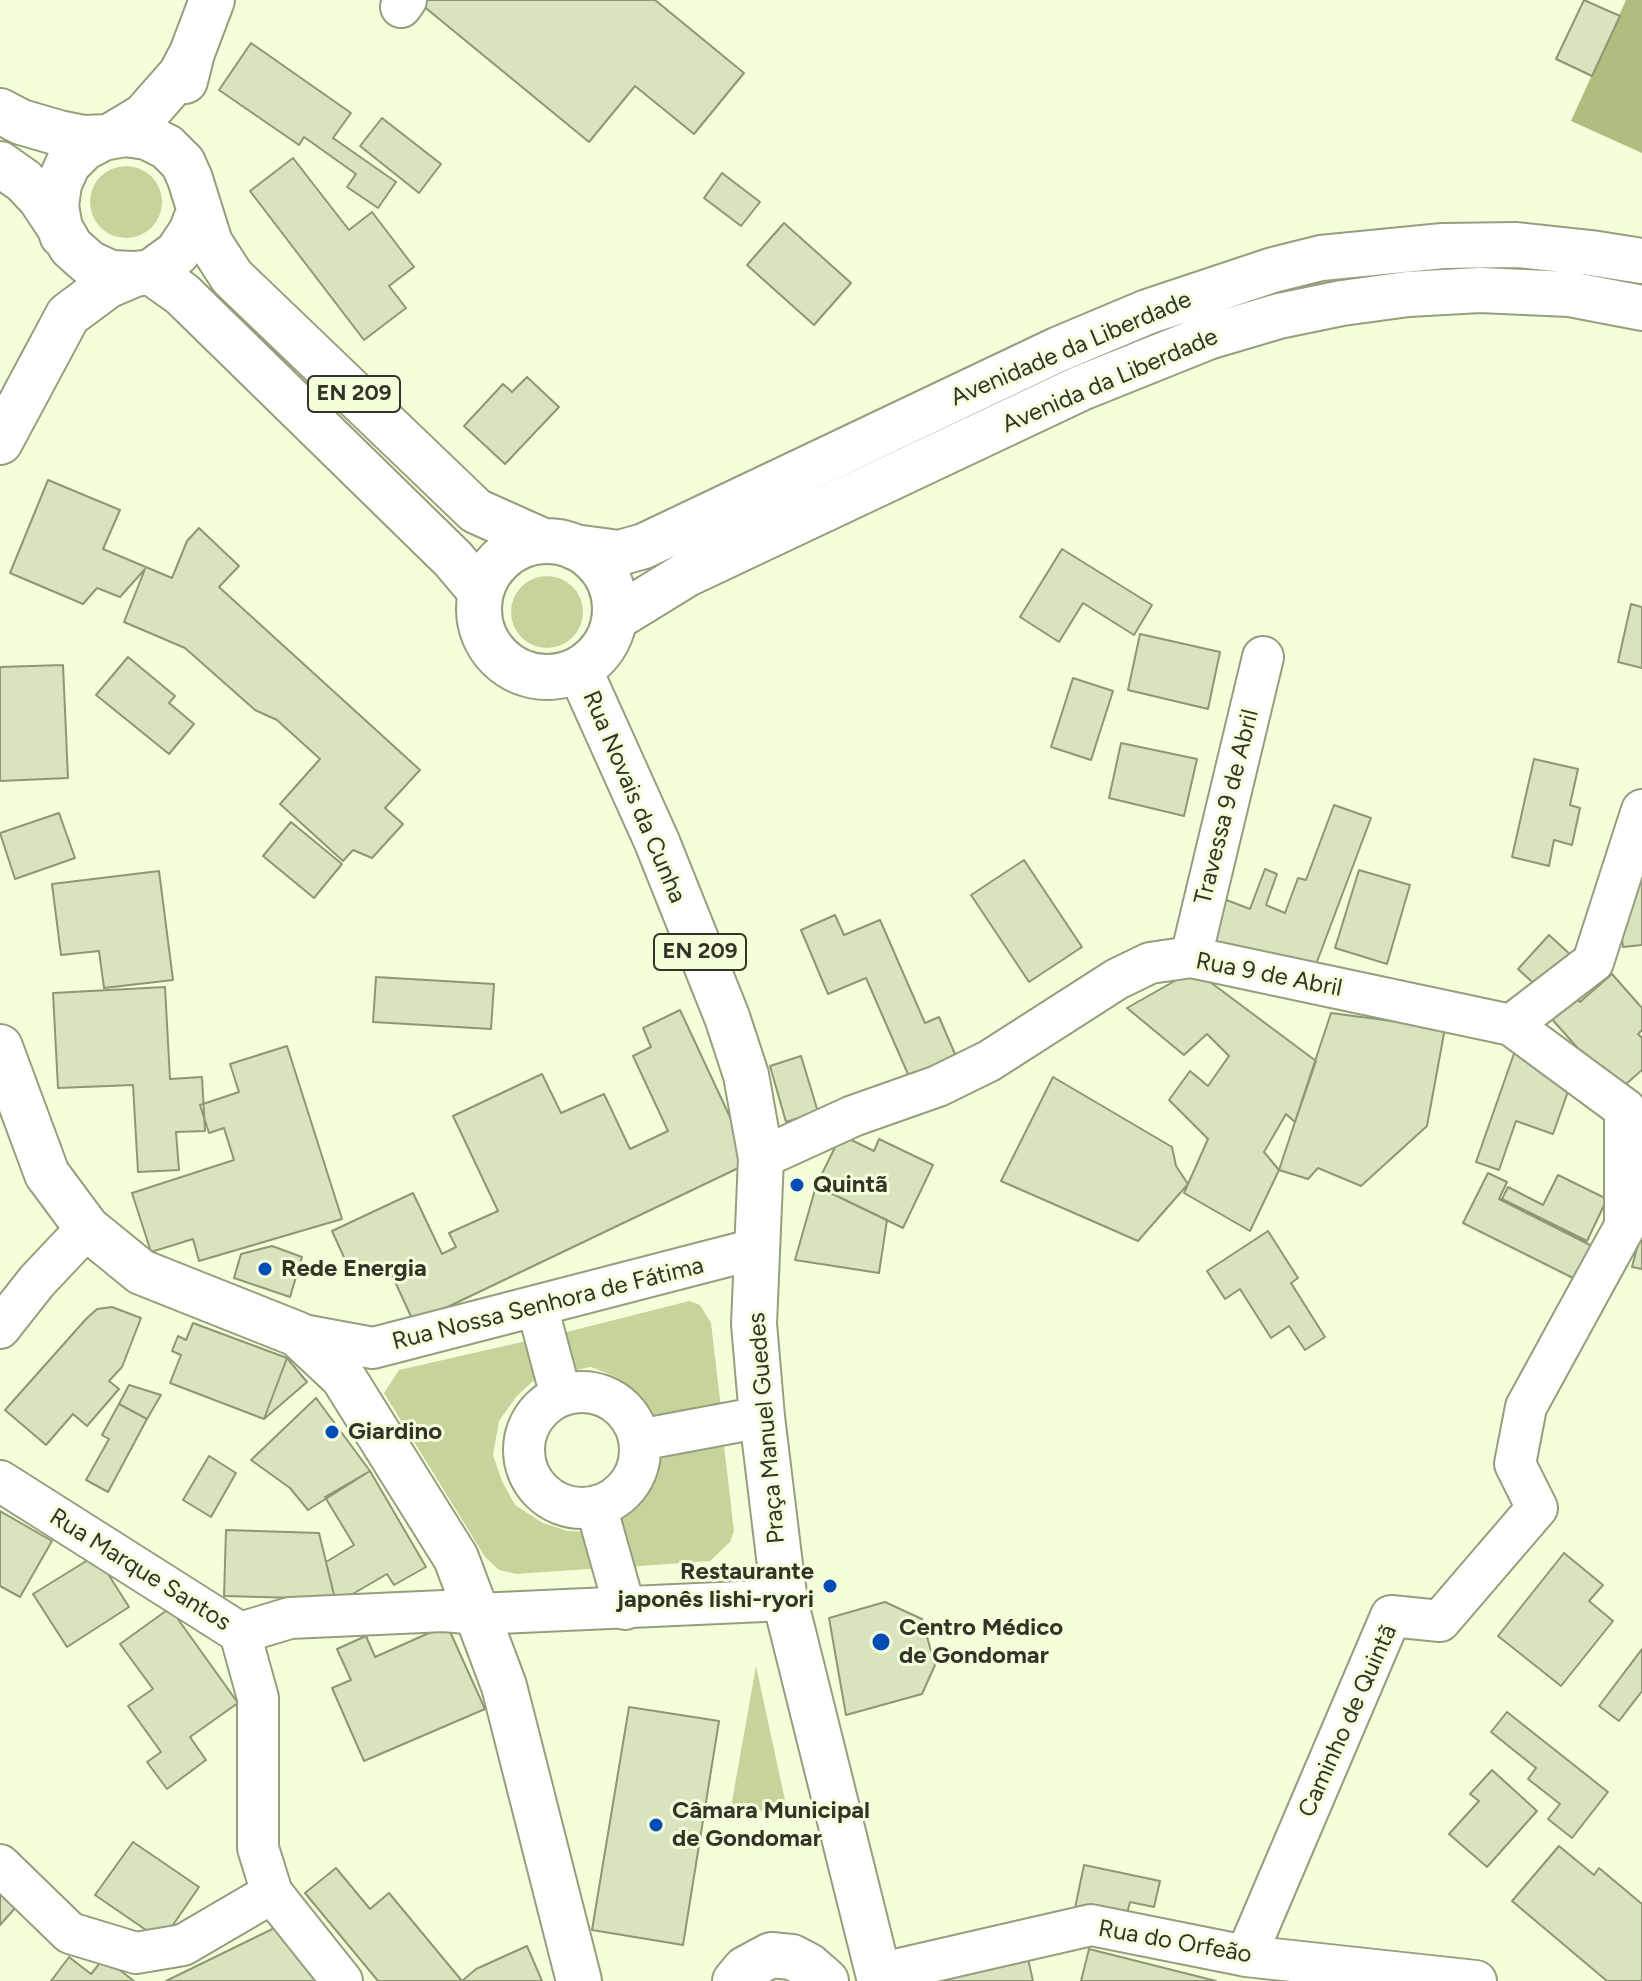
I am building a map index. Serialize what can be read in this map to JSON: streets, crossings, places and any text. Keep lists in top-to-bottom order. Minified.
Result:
{"streets":{"main road":["Avenidade da Liberdade","Avenida da Liberdade","EN 209","Rua Novais da Cunha","Rua Nossa Senhora de Fátima","Praça Manuel Guedes"],"street":["Travessa 9 de Abril","Rua 9 de Abril","Rua Marque Santos","Caminho de Quintã","Rua do Orfeão"]},"crossings":[["Avenidade da Liberdade","Avenida da Liberdade"],["Avenidade da Liberdade","EN 209"],["Avenidade da Liberdade","Rua Novais da Cunha"],["Avenida da Liberdade","EN 209"],["Avenida da Liberdade","Rua Novais da Cunha"],["EN 209","Rua Novais da Cunha"],["Rua Novais da Cunha","Rua 9 de Abril"],["Rua Novais da Cunha","Rua Nossa Senhora de Fátima"],["Rua Novais da Cunha","Praça Manuel Guedes"],["Travessa 9 de Abril","Rua 9 de Abril"],["Rua 9 de Abril","Caminho de Quintã"],["Rua Nossa Senhora de Fátima","Praça Manuel Guedes"],["Praça Manuel Guedes","Rua Marque Santos"],["Praça Manuel Guedes","Rua do Orfeão"],["Caminho de Quintã","Rua do Orfeão"]],"places":["Quintã","Rede Energia","Giardino","Restaurante japonês lishi-ryori","Centro Médico de Gondomar","Câmara Municipal de Gondomar"]}
